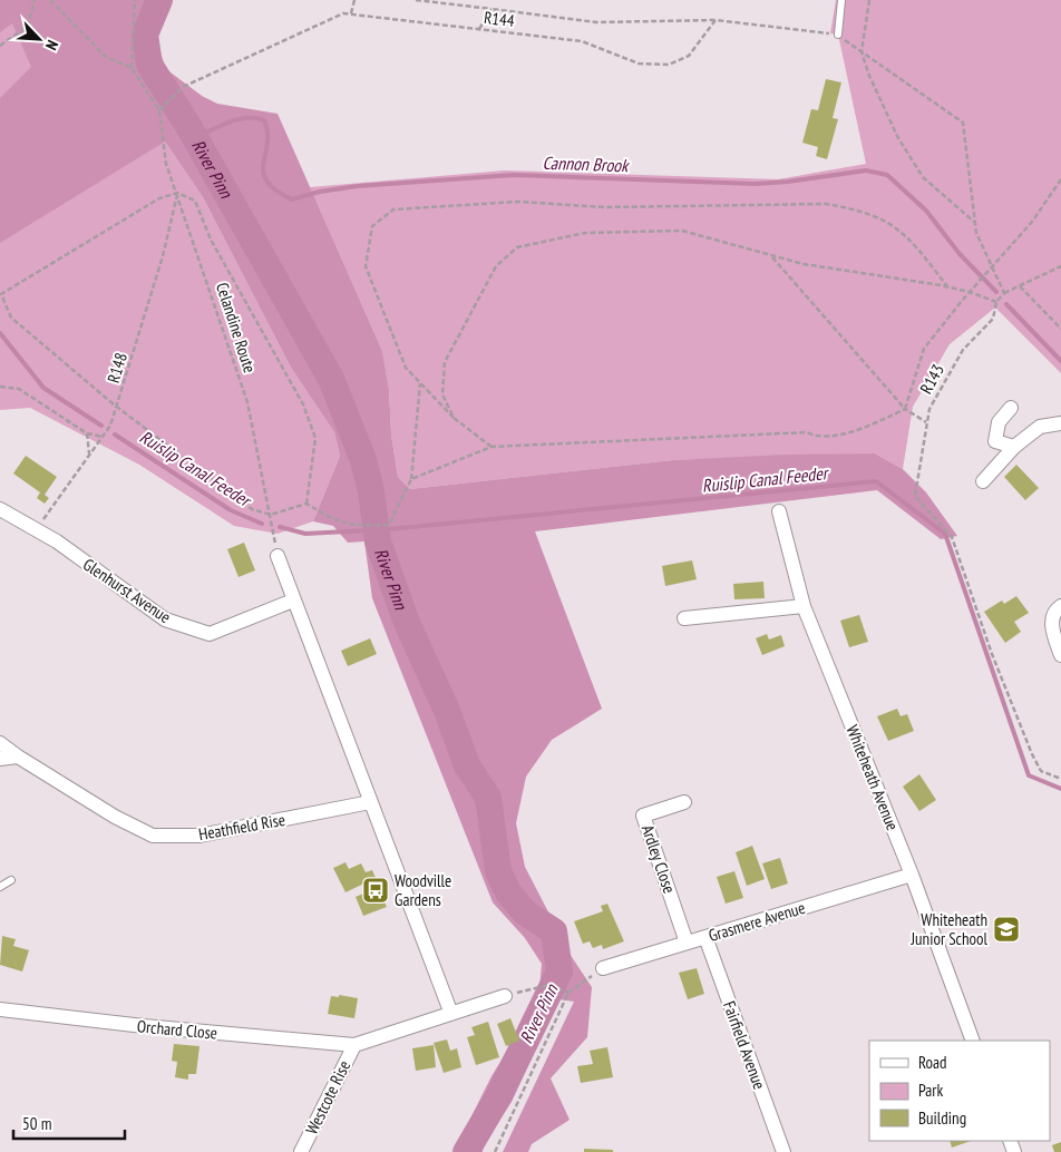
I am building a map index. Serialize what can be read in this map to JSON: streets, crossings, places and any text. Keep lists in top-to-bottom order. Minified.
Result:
{"streets":{"street":["Glenhurst Avenue","Whiteheath Avenue","Heathfield Rise","Ardley Close","Grasmere Avenue","Orchard Close","Fairfield Avenue","Westcote Rise"],"path":["R144","Celandine Route","R148","R143"]},"crossings":[["R144","Celandine Route"],["Celandine Route","R148"],["R148","Glenhurst Avenue"],["Whiteheath Avenue","Grasmere Avenue"],["Ardley Close","Grasmere Avenue"],["Grasmere Avenue","Fairfield Avenue"],["Orchard Close","Westcote Rise"]],"water":["Cannon Brook","River Pinn","Ruislip Canal Feeder"],"places":{"bus stop":["Woodville Gardens"],"school or university":["Whiteheath Junior School"]},"legend":["Road","Park","Building"],"scale_bar":"50 m","north":"bottom right"}
